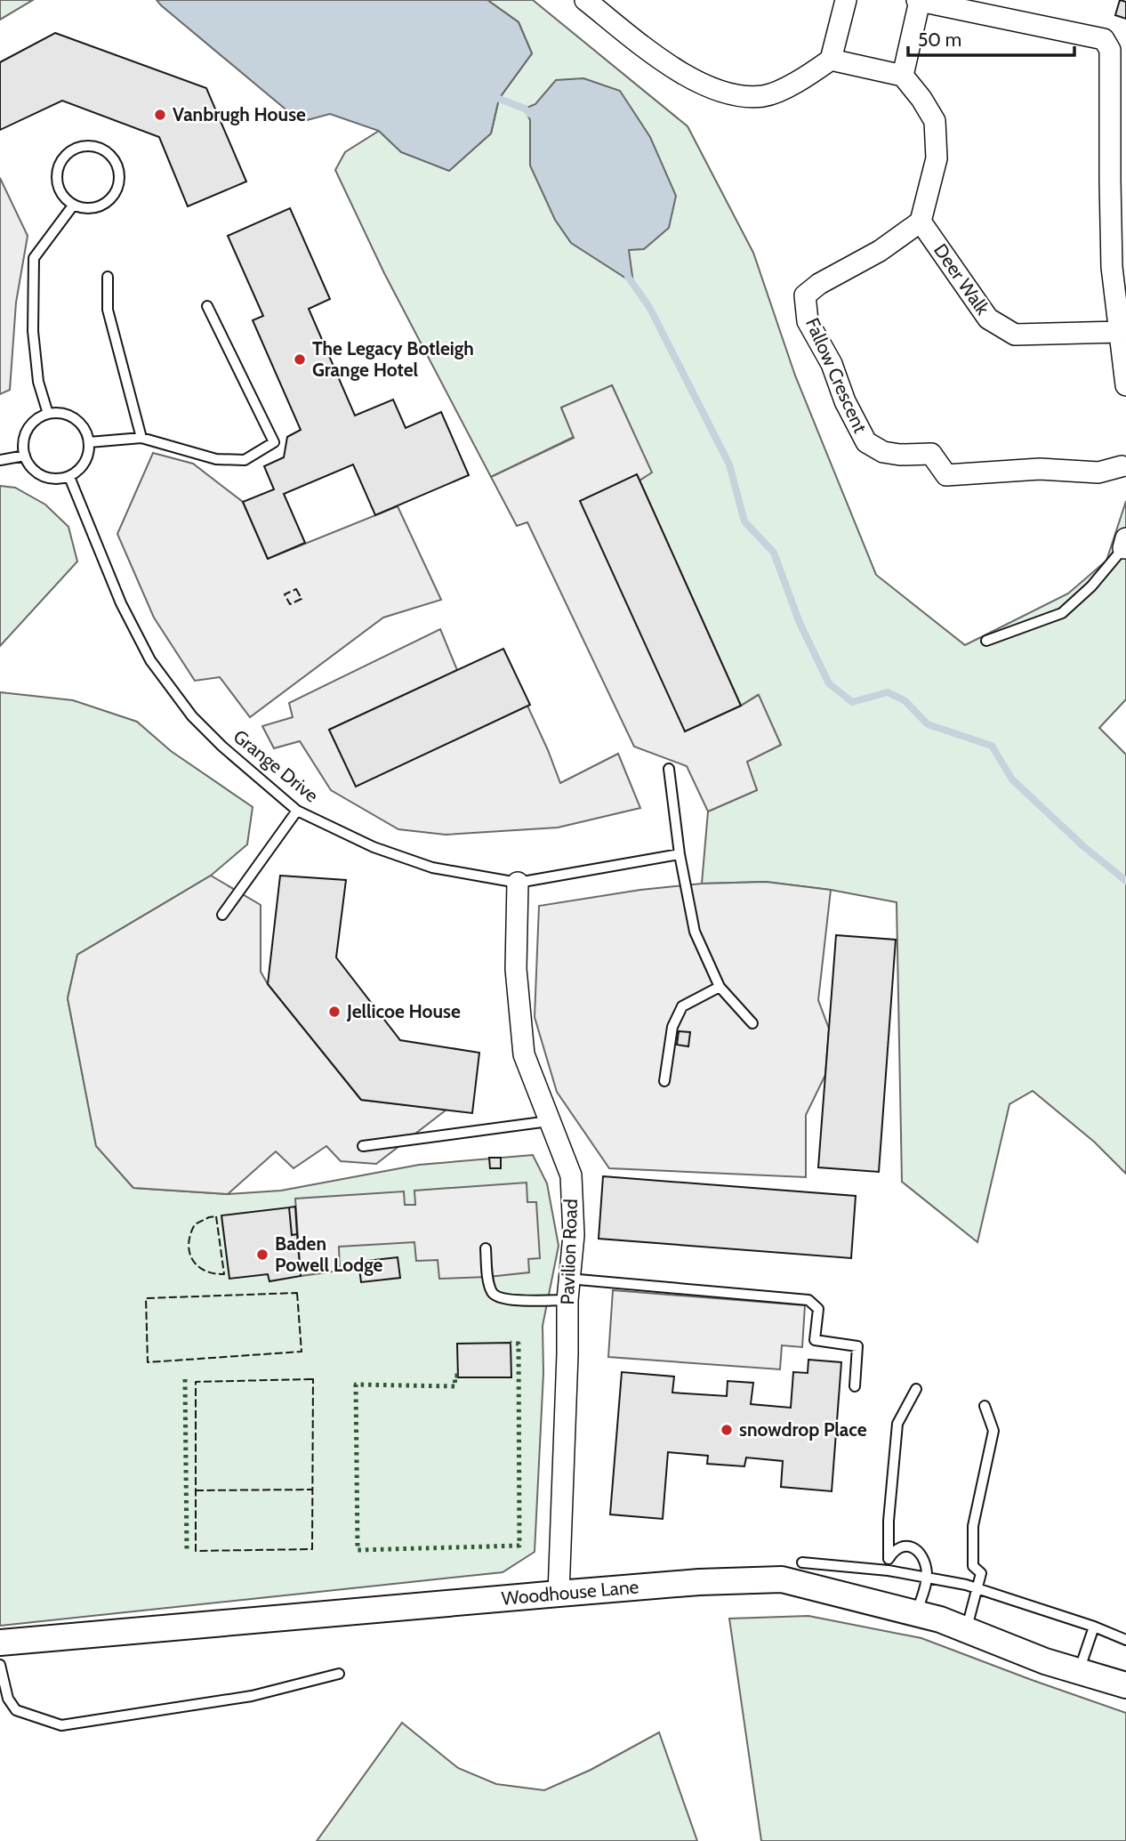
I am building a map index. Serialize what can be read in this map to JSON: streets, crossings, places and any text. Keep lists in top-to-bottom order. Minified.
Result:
{"streets":{"street":["Deer Walk","Fallow Crescent","Pavilion Road","Woodhouse Lane"],"lane":["Grange Drive"]},"crossings":[["Deer Walk","Fallow Crescent"],["Grange Drive","Pavilion Road"],["Pavilion Road","Woodhouse Lane"]],"places":["Vanbrugh House","The Legacy Botleigh Grange Hotel","Jellicoe House","Baden Powell Lodge","snowdrop Place"],"scale_bar":"50 m"}
